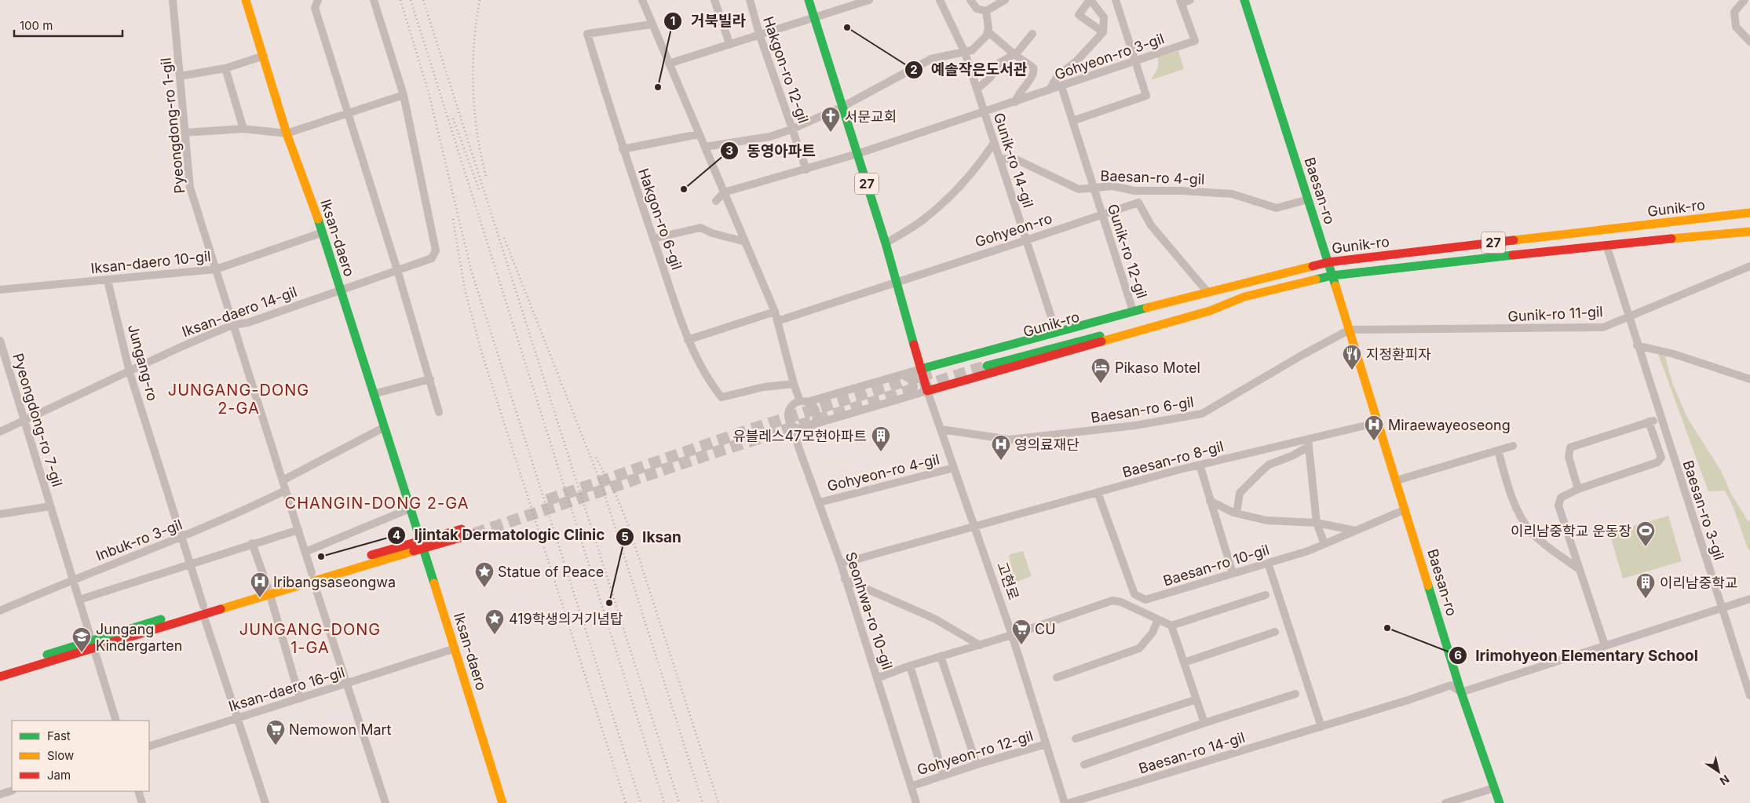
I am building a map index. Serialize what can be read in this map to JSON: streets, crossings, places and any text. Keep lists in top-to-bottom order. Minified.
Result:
{"streets":{"street":["Gohyeon-ro 3-gil","Hakgon-ro 12-gil","Pyeongdong-ro 1-gil","Gunik-ro 14-gil","Baesan-ro 4-gil","27","Baesan-ro","Gunik-ro","Hakgon-ro 6-gil","Gohyeon-ro","Iksan-daero","Gunik-ro 12-gil","Iksan-daero 10-gil","Iksan-daero 14-gil","Gunik-ro 11-gil","Jungang-ro","Baesan-ro 6-gil","Pyeongdong-ro 7-gil","Baesan-ro 8-gil","Gohyeon-ro 4-gil","Baesan-ro 3-gil","Inbuk-ro 3-gil","Baesan-ro 10-gil","고현로","Seonhwa-ro 10-gil","Iksan-daero 16-gil","Gohyeon-ro 12-gil","Baesan-ro 14-gil"]},"crossings":[["Gohyeon-ro 3-gil","Gunik-ro 14-gil"],["Gohyeon-ro 3-gil","27"],["Gohyeon-ro 3-gil","Gunik-ro 12-gil"],["Pyeongdong-ro 1-gil","Iksan-daero 10-gil"],["Gunik-ro 14-gil","Baesan-ro 4-gil"],["Gunik-ro 14-gil","27"],["Gunik-ro 14-gil","Gohyeon-ro"],["Baesan-ro 4-gil","Baesan-ro"],["Baesan-ro 4-gil","Gunik-ro 12-gil"],["27","Gunik-ro"],["27","Gohyeon-ro"],["27","Gunik-ro 12-gil"],["27","고현로"],["Baesan-ro","Gunik-ro"],["Baesan-ro","Gunik-ro 11-gil"],["Baesan-ro","Baesan-ro 6-gil"],["Baesan-ro","Baesan-ro 8-gil"],["Baesan-ro","Baesan-ro 10-gil"],["Baesan-ro","Baesan-ro 14-gil"],["Gohyeon-ro","Gunik-ro 12-gil"],["Iksan-daero","Iksan-daero 10-gil"],["Iksan-daero","Iksan-daero 14-gil"],["Iksan-daero","Iksan-daero 16-gil"],["Iksan-daero 10-gil","Jungang-ro"],["Iksan-daero 14-gil","Jungang-ro"],["Iksan-daero 14-gil","Pyeongdong-ro 7-gil"],["Gunik-ro 11-gil","Baesan-ro 6-gil"],["Gunik-ro 11-gil","Baesan-ro 3-gil"],["Jungang-ro","Inbuk-ro 3-gil"],["Jungang-ro","Iksan-daero 16-gil"],["Baesan-ro 6-gil","고현로"],["Pyeongdong-ro 7-gil","Inbuk-ro 3-gil"],["Baesan-ro 8-gil","Baesan-ro 10-gil"],["Baesan-ro 8-gil","고현로"],["Baesan-ro 8-gil","Seonhwa-ro 10-gil"],["Gohyeon-ro 4-gil","고현로"],["Gohyeon-ro 4-gil","Seonhwa-ro 10-gil"],["고현로","Gohyeon-ro 12-gil"],["Seonhwa-ro 10-gil","Gohyeon-ro 12-gil"]],"districts":["JUNGANG-DONG 2-GA","CHANGIN-DONG 2-GA","JUNGANG-DONG 1-GA"],"places":{"other":["예솔작은도서관","거북빌라","동영아파트","Ijintak Dermatologic Clinic","Iksan","Irimohyeon Elementary School"],"church":["서문교회"],"restaurant":["지정환피자"],"hotel":["Pikaso Motel"],"hospital":["Miraewayeoseong","영의료재단","Iribangsaseongwa"],"building":["유블레스47모현아파트","이리남중학교"],"sports":["이리남중학교 운동장"],"place":["Statue of Peace","419학생의거기념탑"],"supermarket":["CU","Nemowon Mart"],"school or university":["Jungang Kindergarten"]},"legend":["Fast","Slow","Jam"],"scale_bar":"100 m","north":"bottom right"}
